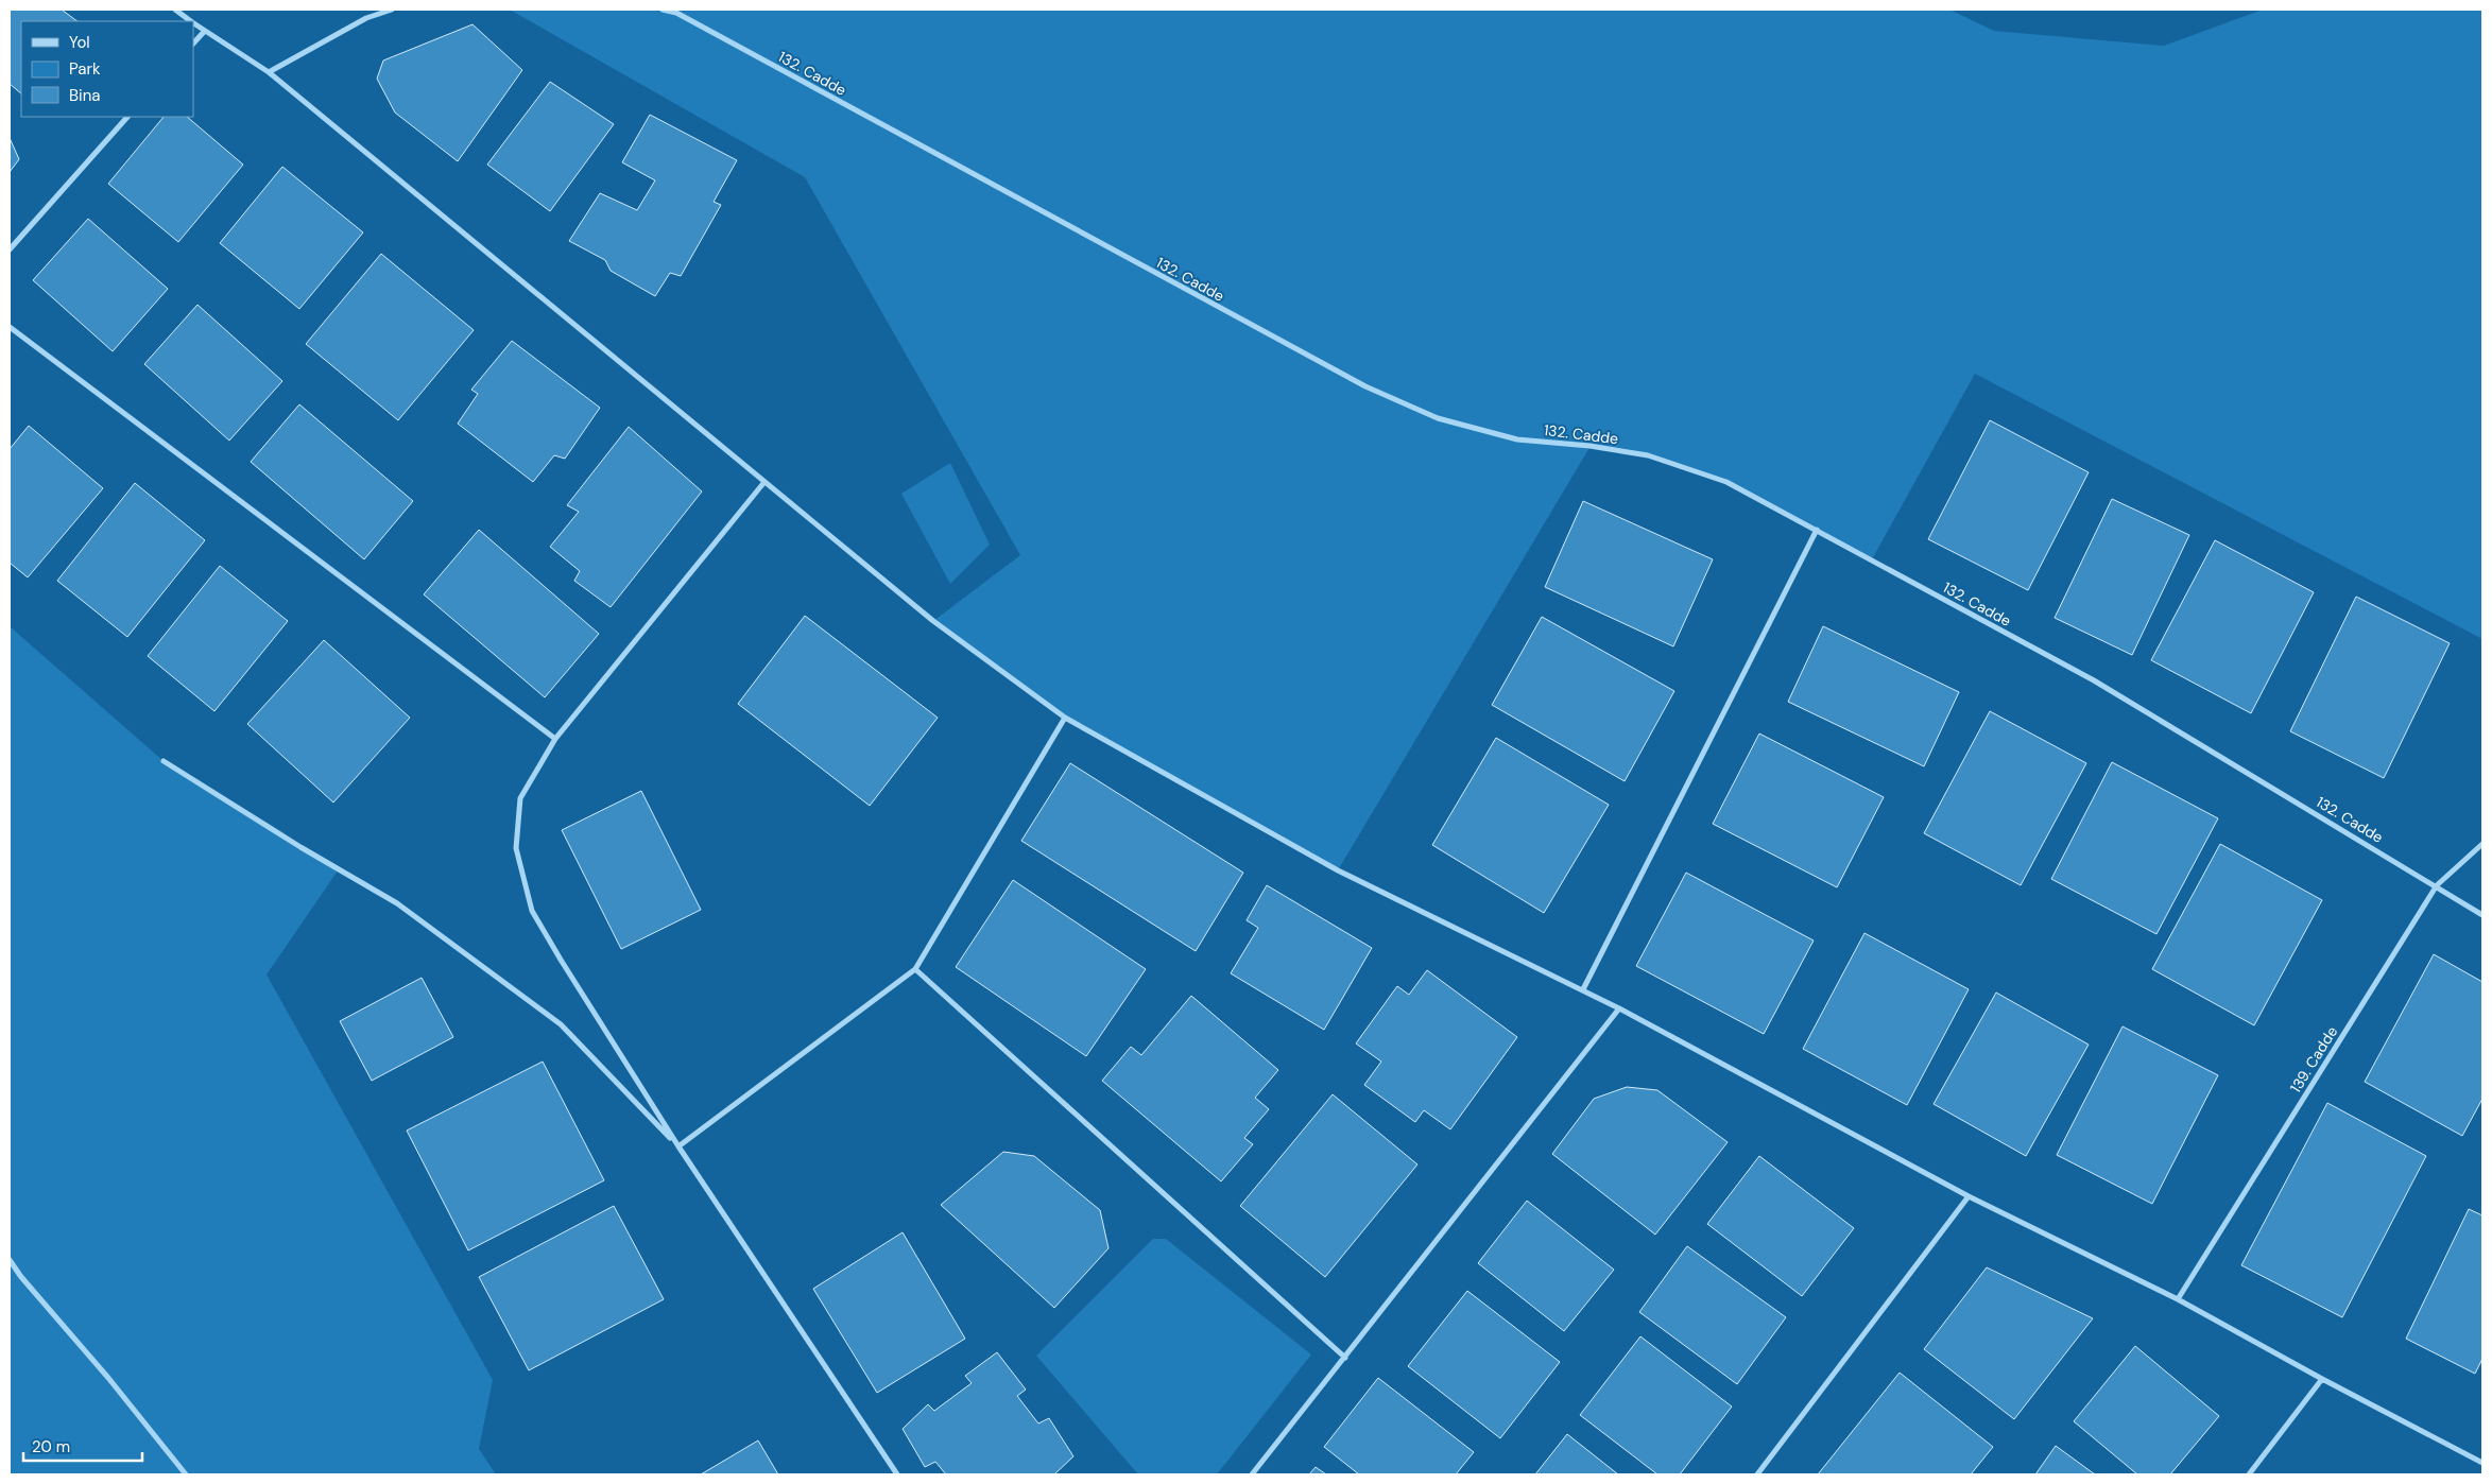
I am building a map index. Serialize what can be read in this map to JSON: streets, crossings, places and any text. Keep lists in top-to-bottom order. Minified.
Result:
{"streets":{"street":["132. Cadde","139. Cadde"]},"crossings":[["132. Cadde","139. Cadde"]],"legend":["Yol","Park","Bina"],"scale_bar":"20 m"}
